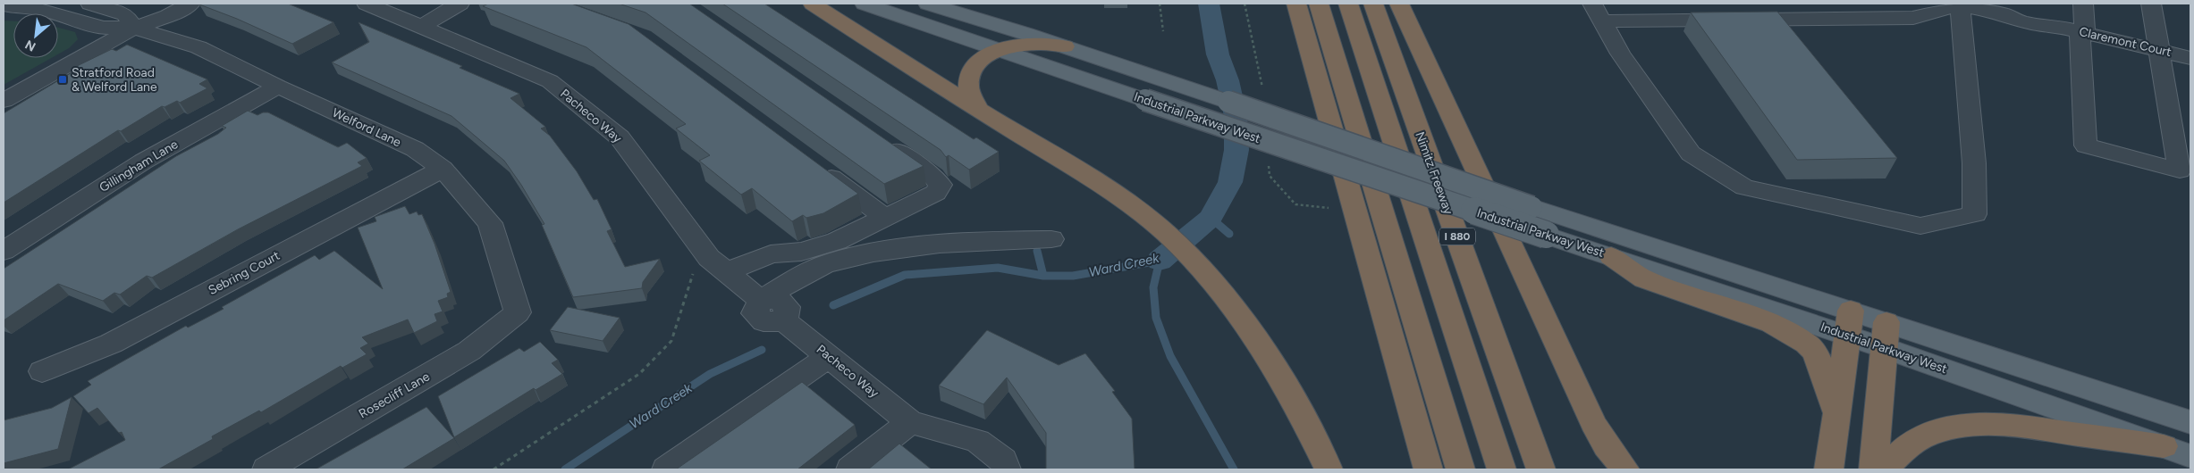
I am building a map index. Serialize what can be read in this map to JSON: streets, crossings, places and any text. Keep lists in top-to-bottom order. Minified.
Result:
{"streets":{"highway":["Nimitz Freeway","I 880"],"main road":["Industrial Parkway West"],"street":["Claremont Court","Pacheco Way","Welford Lane","Gillingham Lane","Sebring Court","Rosecliff Lane"]},"crossings":[["Welford Lane","Gillingham Lane"],["Welford Lane","Sebring Court"],["Welford Lane","Rosecliff Lane"]],"water":["Ward Creek"],"places":{"transit":["Stratford Road & Welford Lane"]},"north":"bottom left"}
